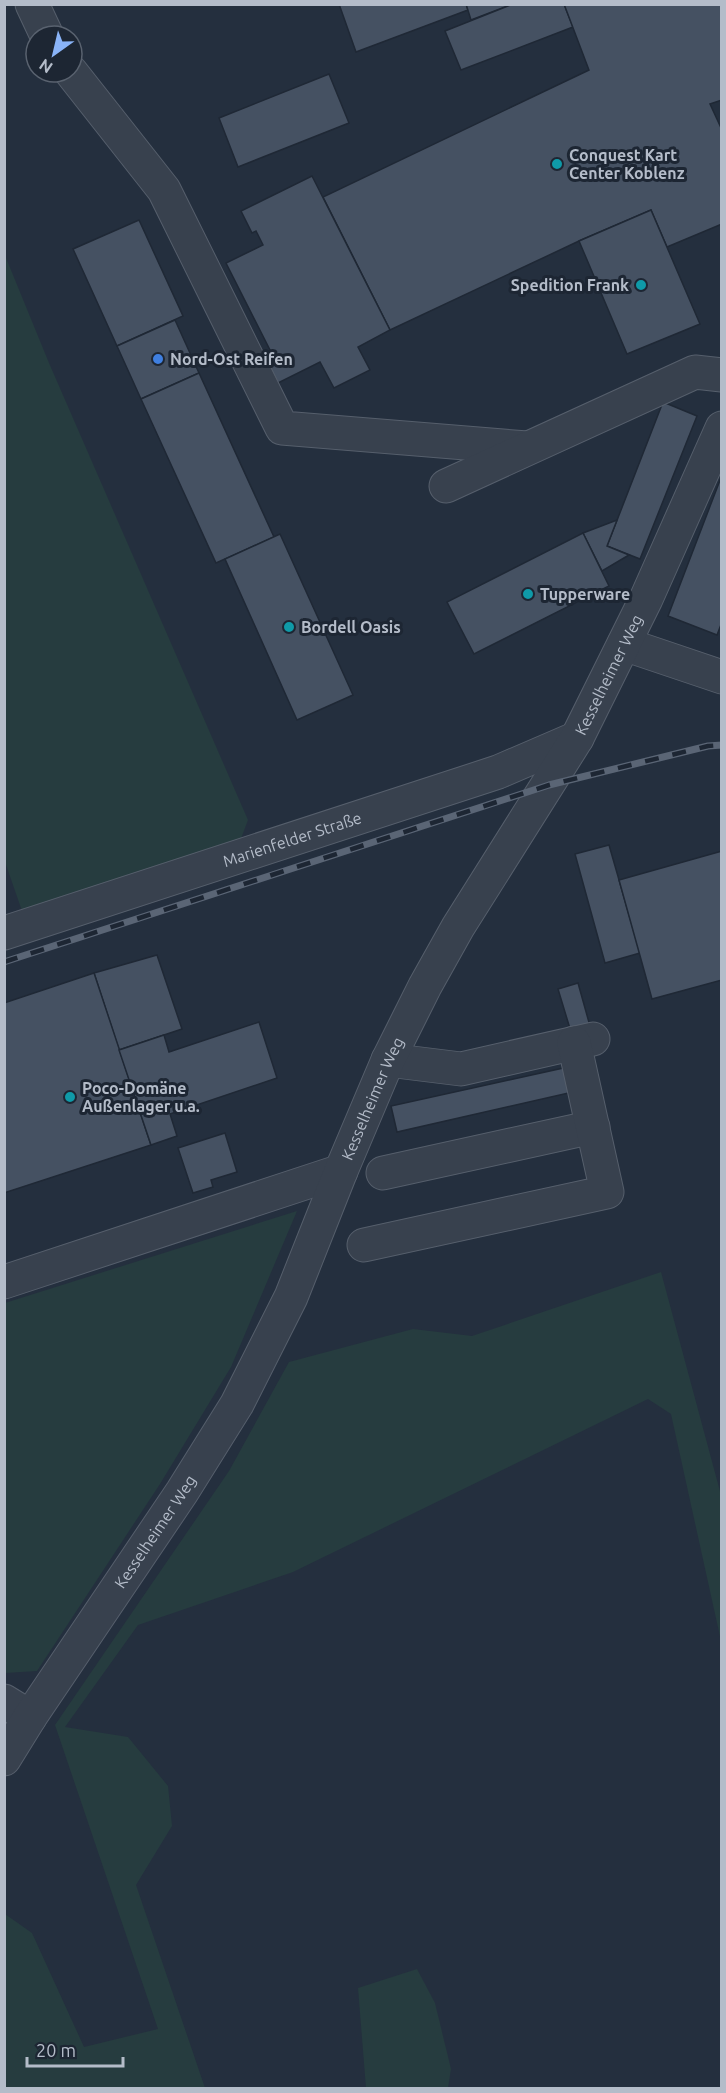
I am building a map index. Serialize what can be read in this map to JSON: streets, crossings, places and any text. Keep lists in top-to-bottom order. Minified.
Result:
{"streets":{"street":["Kesselheimer Weg","Marienfelder Straße"]},"crossings":[["Kesselheimer Weg","Marienfelder Straße"]],"places":["Conquest Kart Center Koblenz","Spedition Frank","Nord-Ost Reifen","Tupperware","Bordell Oasis","Poco-Domäne Außenlager u.a."],"scale_bar":"20 m","north":"bottom left"}
